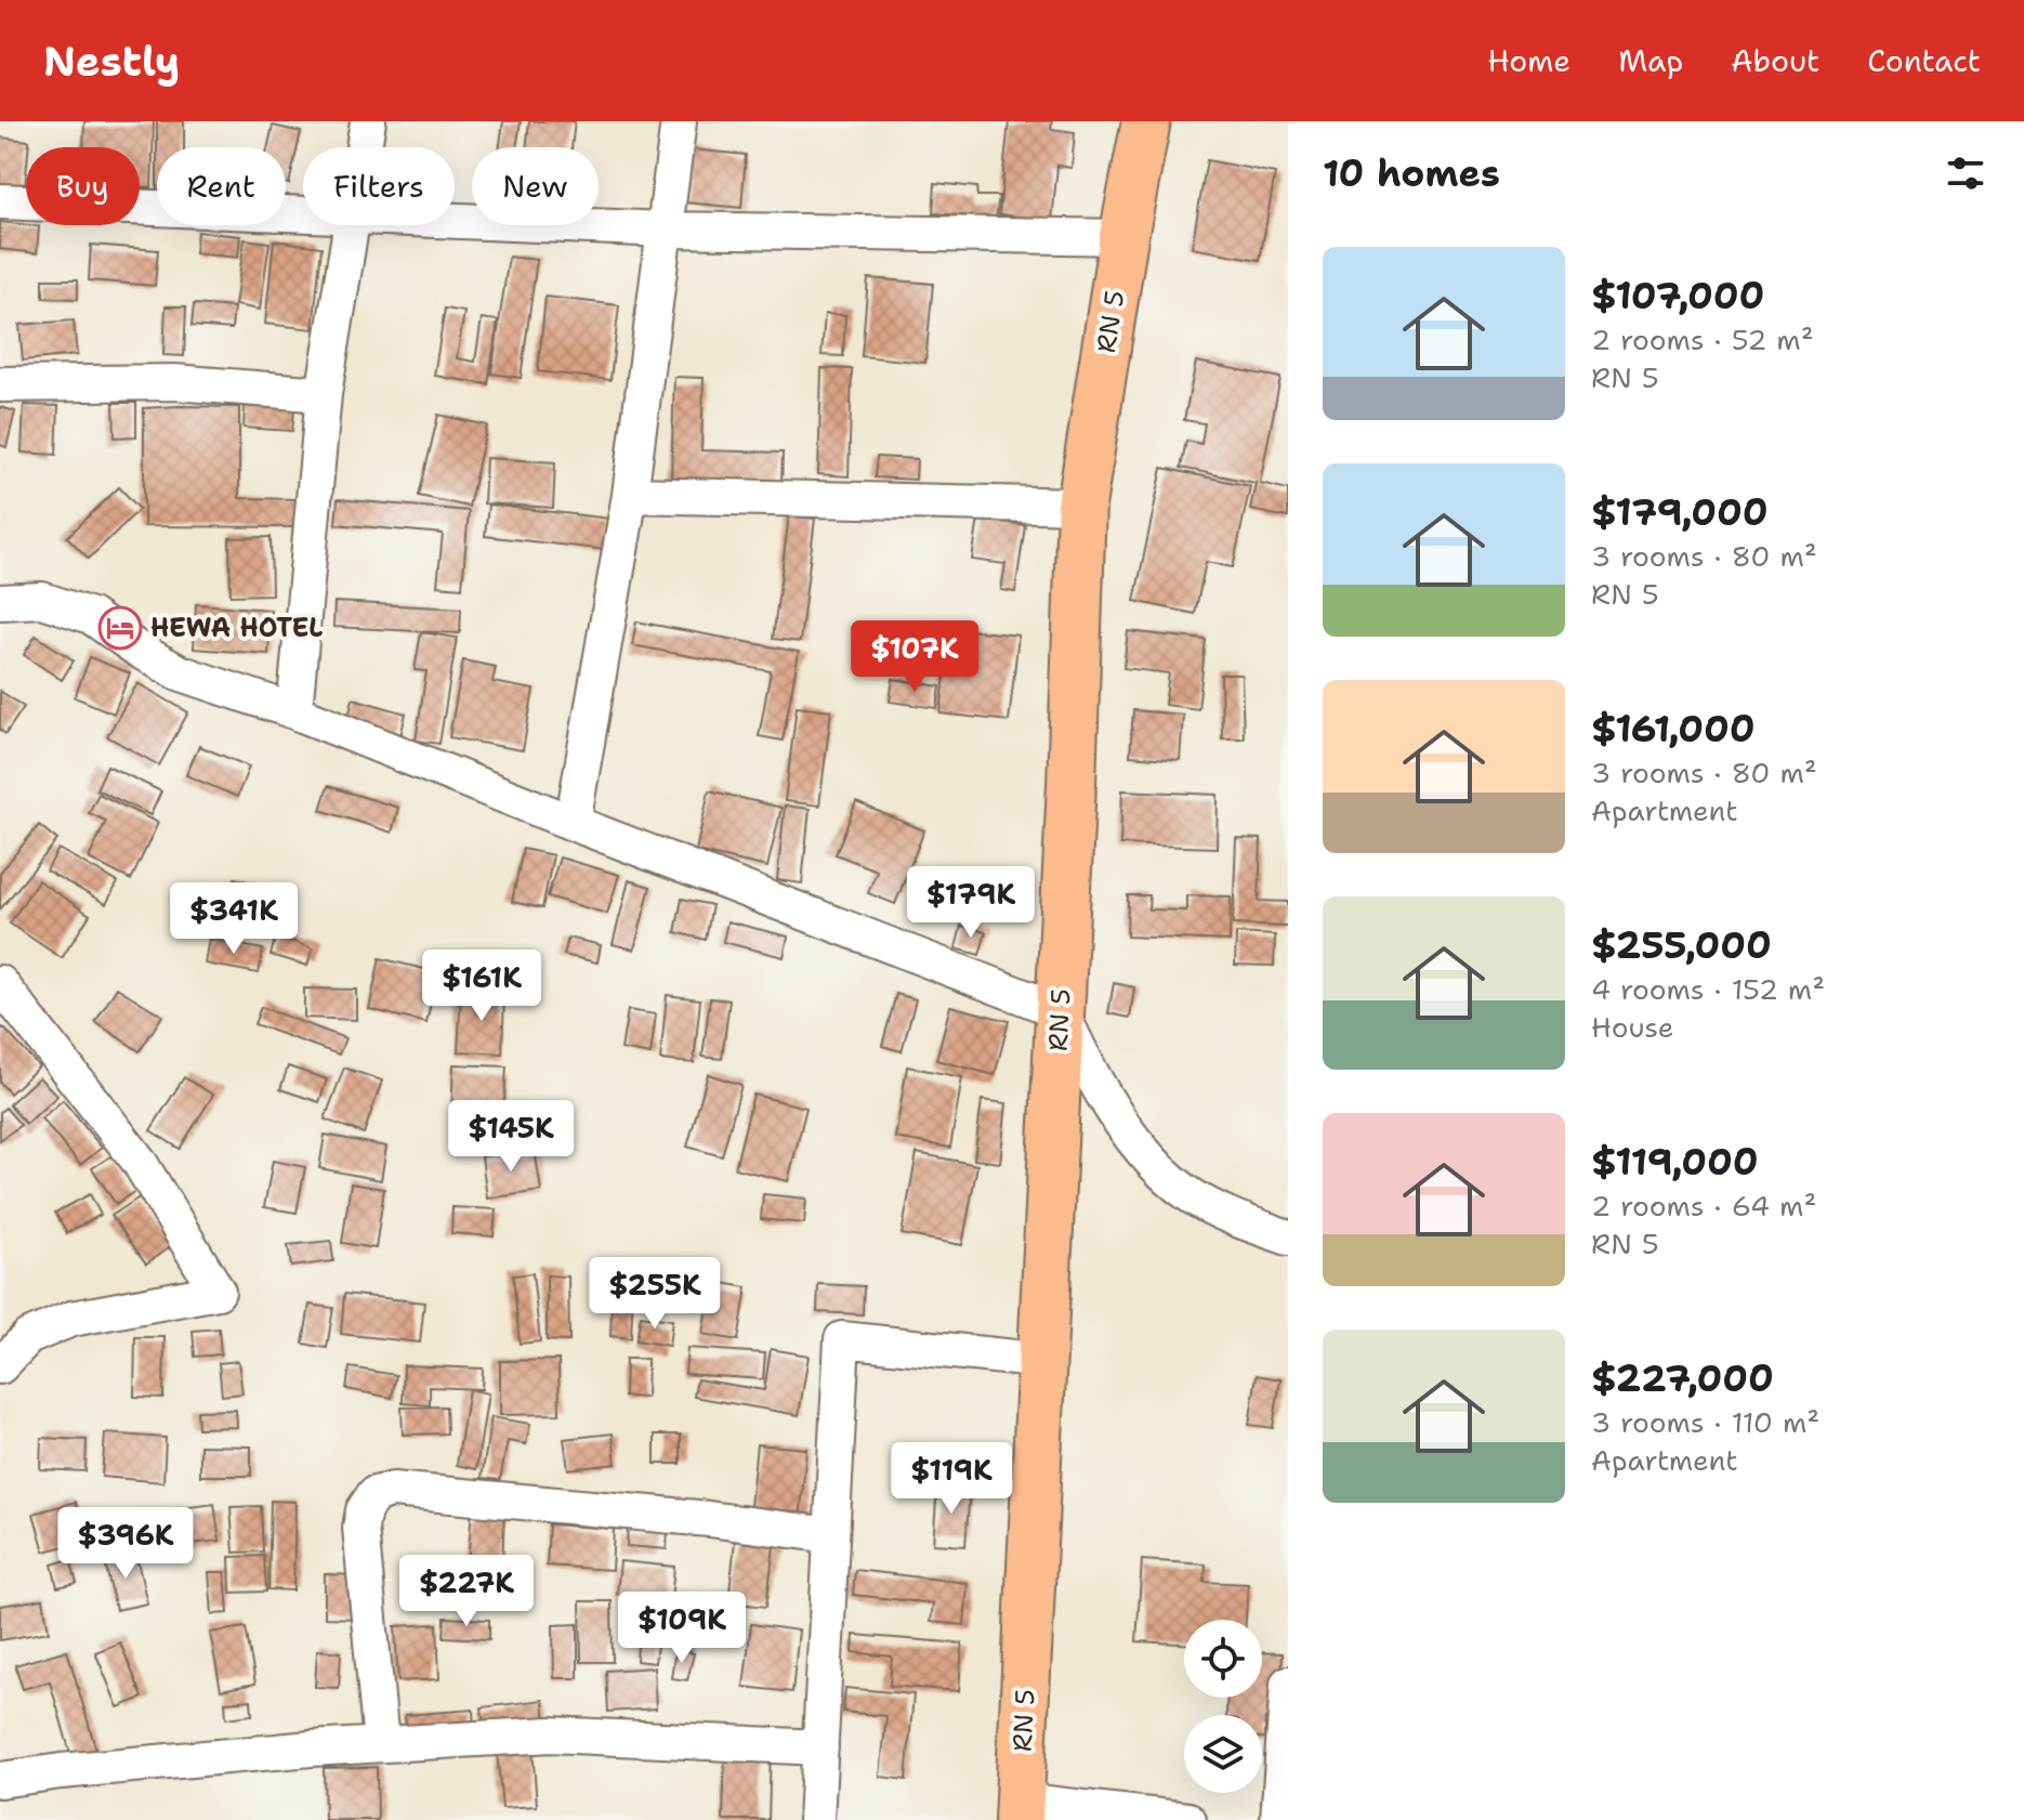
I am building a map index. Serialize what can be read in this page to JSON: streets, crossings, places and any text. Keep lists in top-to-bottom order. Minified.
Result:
{"streets":{"main road":["RN 5"]},"places":{"hotel":["HEWA HOTEL"]},"page":{"header":"Nestly","nav":["Home","Map","About","Contact"],"heading":"10 homes","chip":["Buy","Rent","Filters","New"],"list":[{"name":"$107,000","note":"2 rooms · 52 m² · RN 5"},{"name":"$179,000","note":"3 rooms · 80 m² · RN 5"},{"name":"$161,000","note":"3 rooms · 80 m² · Apartment"},{"name":"$255,000","note":"4 rooms · 152 m² · House"},{"name":"$119,000","note":"2 rooms · 64 m² · RN 5"},{"name":"$227,000","note":"3 rooms · 110 m² · Apartment"}],"price":["$107K","$179K","$341K","$161K","$145K","$255K","$119K","$396K","$227K","$109K"]}}
